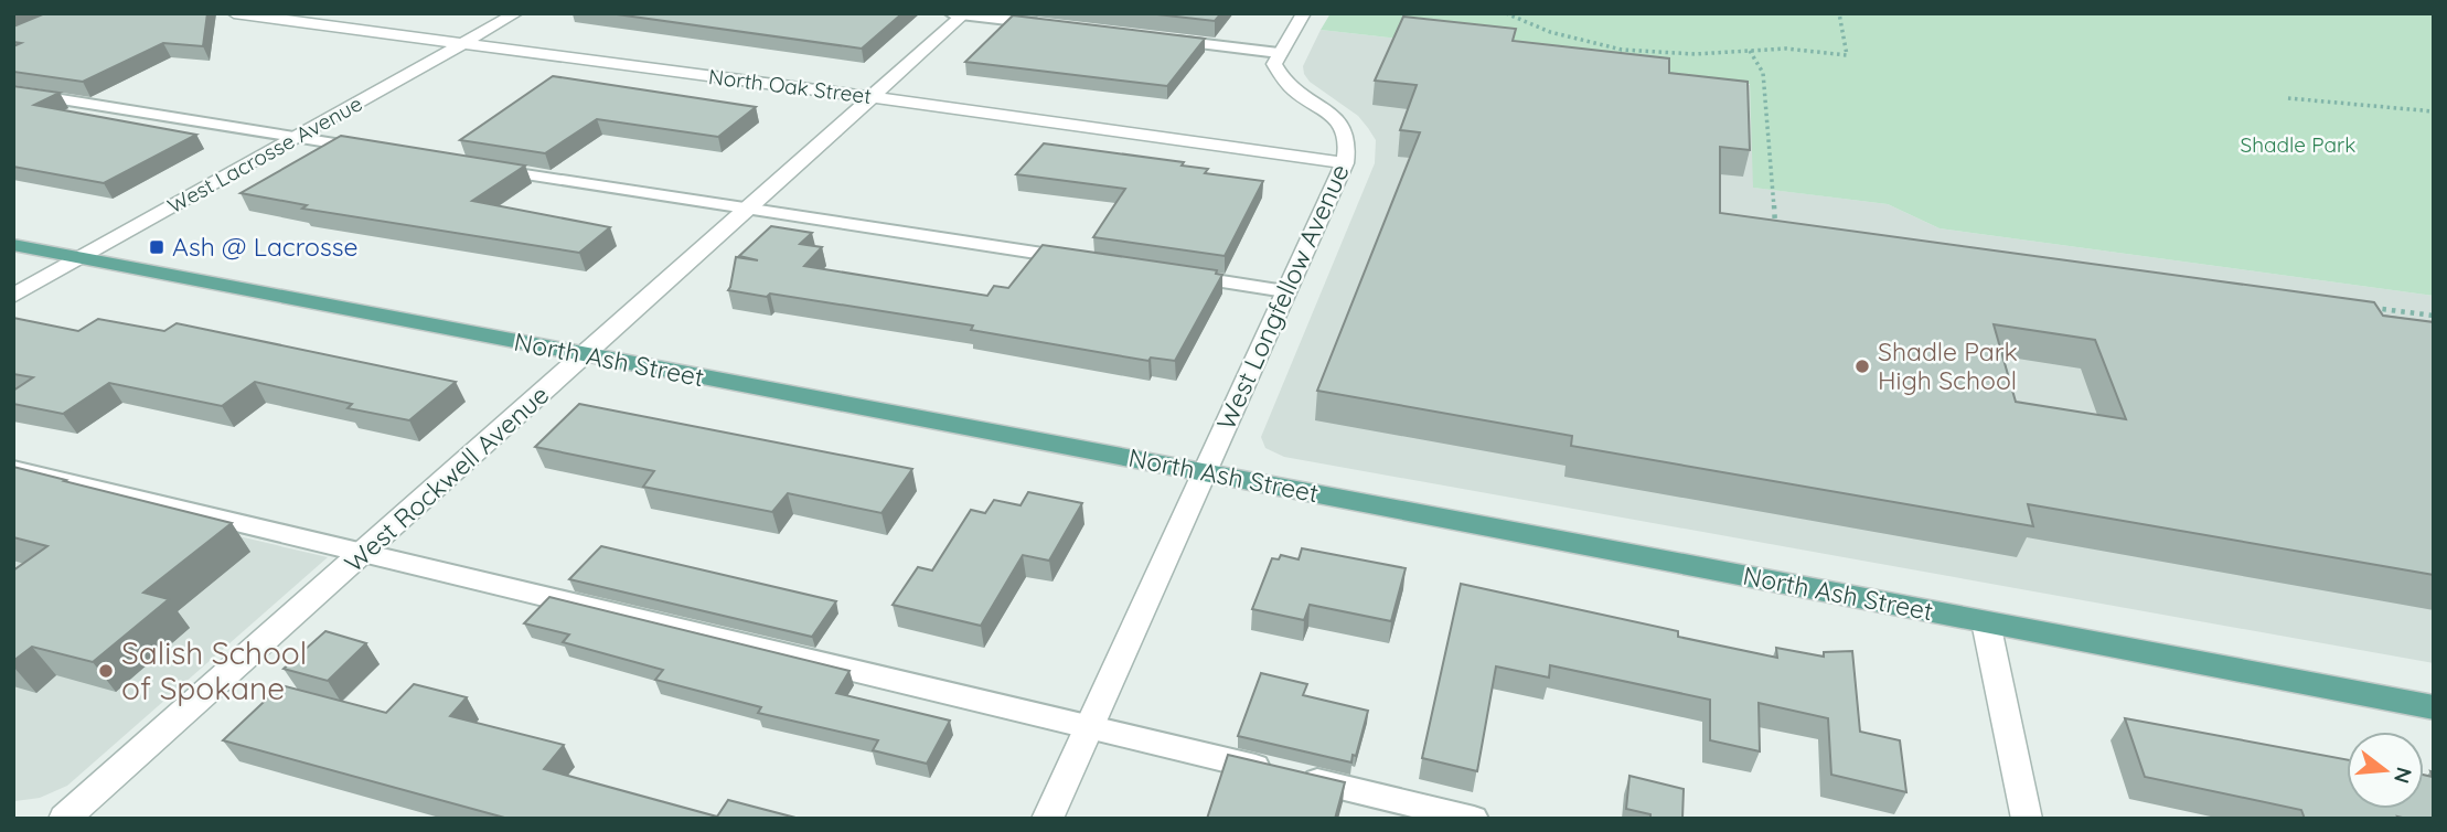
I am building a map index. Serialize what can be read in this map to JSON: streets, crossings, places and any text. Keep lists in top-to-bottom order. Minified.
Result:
{"streets":{"main road":["North Ash Street"],"street":["North Oak Street","West Lacrosse Avenue","West Longfellow Avenue","West Rockwell Avenue"]},"crossings":[["North Oak Street","West Lacrosse Avenue"],["North Oak Street","West Longfellow Avenue"],["North Oak Street","West Rockwell Avenue"],["West Lacrosse Avenue","North Ash Street"],["West Longfellow Avenue","North Ash Street"],["North Ash Street","West Rockwell Avenue"]],"parks":["Shadle Park"],"places":{"transit":["Ash @ Lacrosse"],"other":["Shadle Park High School","Salish School of Spokane"]},"north":"right"}
